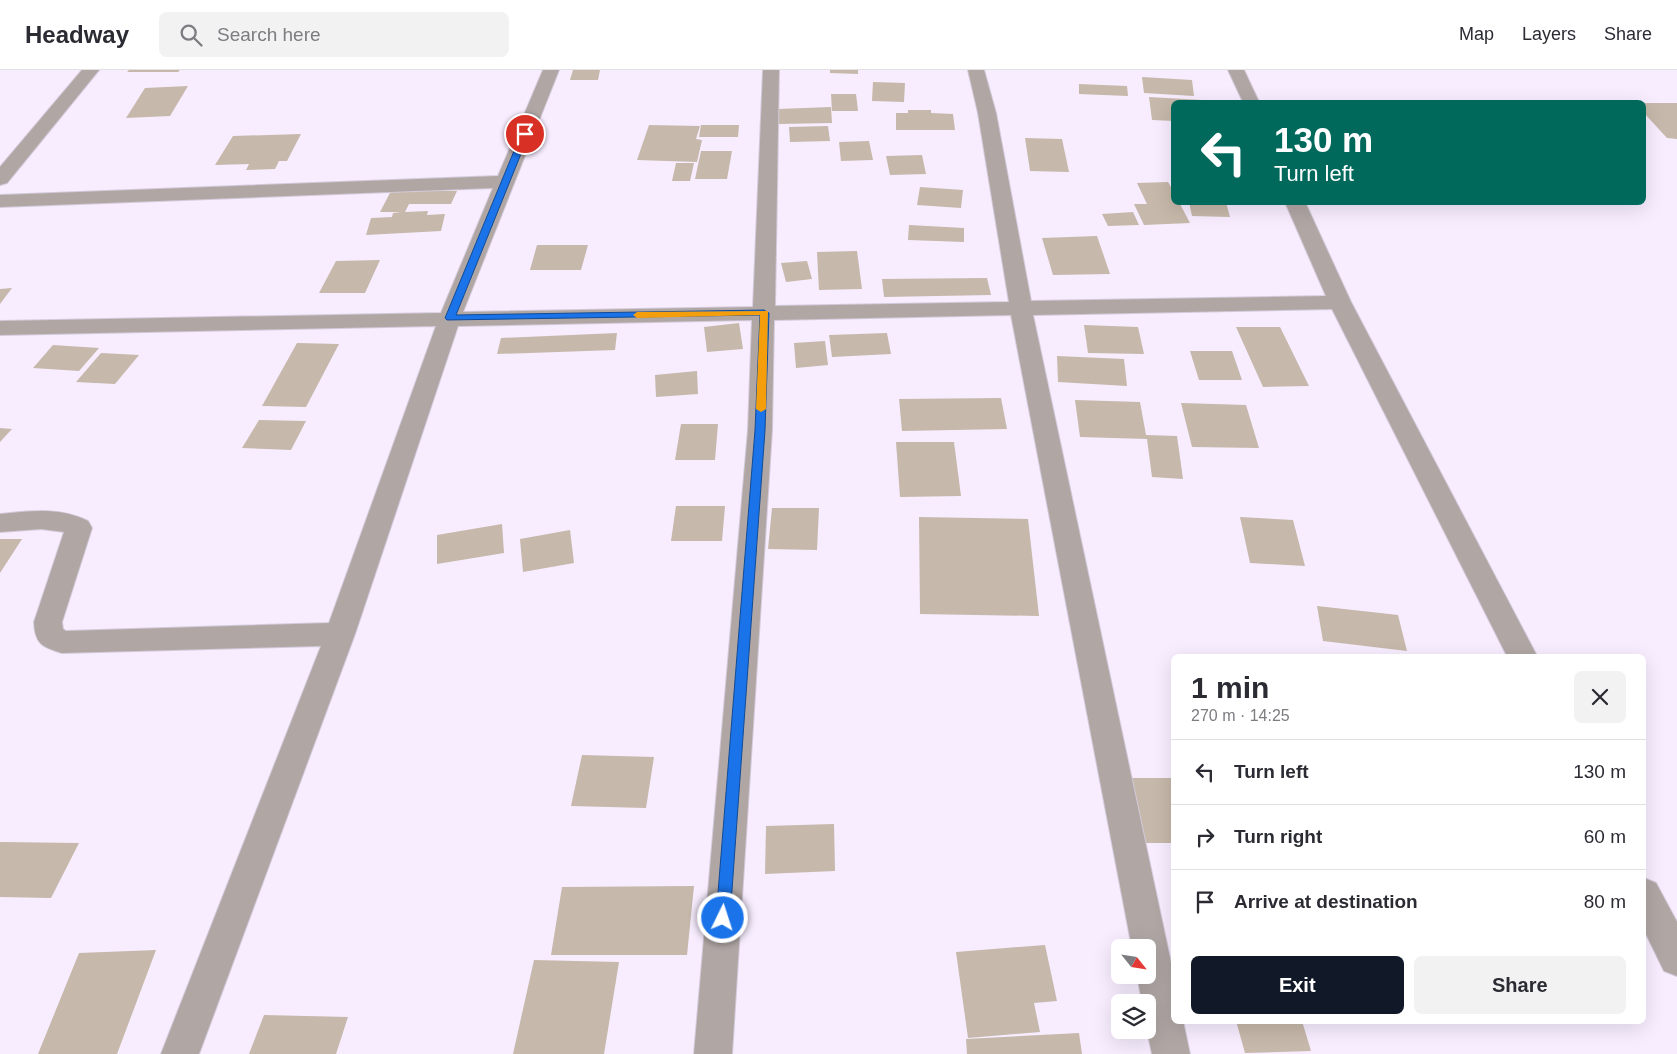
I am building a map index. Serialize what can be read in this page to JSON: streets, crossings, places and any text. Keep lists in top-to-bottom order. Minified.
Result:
{"north":"bottom right","page":{"header":"Headway","search":"Search here","nav":["Map","Layers","Share"],"turn":["130 m","Turn left"],"heading":["1 min","270 m · 14:25"],"list":[{"name":"Turn left","value":"130 m"},{"name":"Turn right","value":"60 m"},{"name":"Arrive at destination","value":"80 m"}],"buttons":["Exit","Share"]}}
